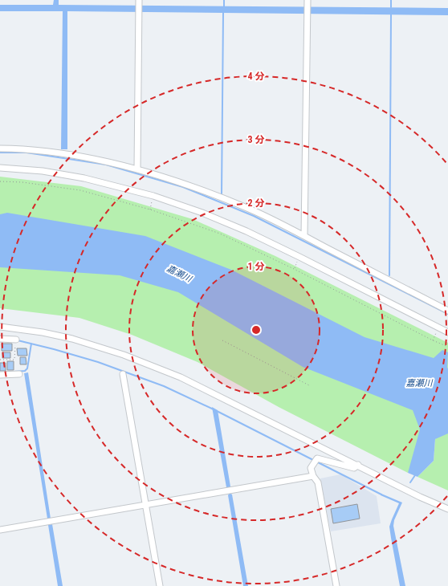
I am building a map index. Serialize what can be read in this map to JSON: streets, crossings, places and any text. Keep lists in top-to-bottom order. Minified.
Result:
{"water":["嘉瀬川"],"rings":["4 分","3 分","2 分","1 分"]}
